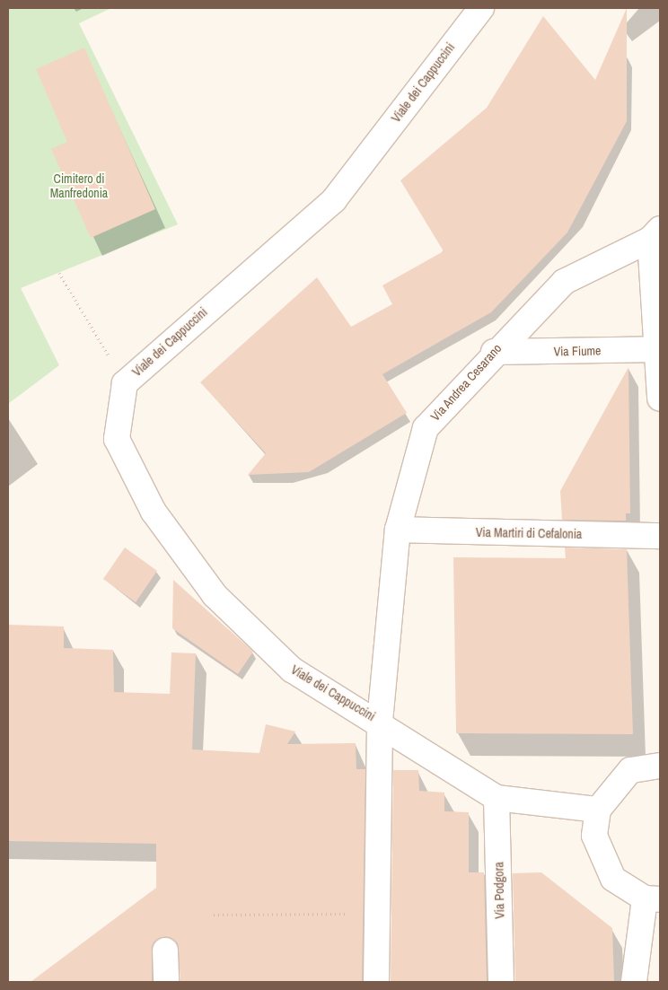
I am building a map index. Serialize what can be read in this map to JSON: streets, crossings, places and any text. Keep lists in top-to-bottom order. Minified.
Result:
{"streets":{"street":["Viale dei Cappuccini","Via Fiume","Via Andrea Cesarano","Via Martiri di Cefalonia","Via Podgora"]},"crossings":[["Viale dei Cappuccini","Via Andrea Cesarano"],["Viale dei Cappuccini","Via Podgora"],["Via Fiume","Via Andrea Cesarano"],["Via Andrea Cesarano","Via Martiri di Cefalonia"]],"parks":["Cimitero di Manfredonia"]}
